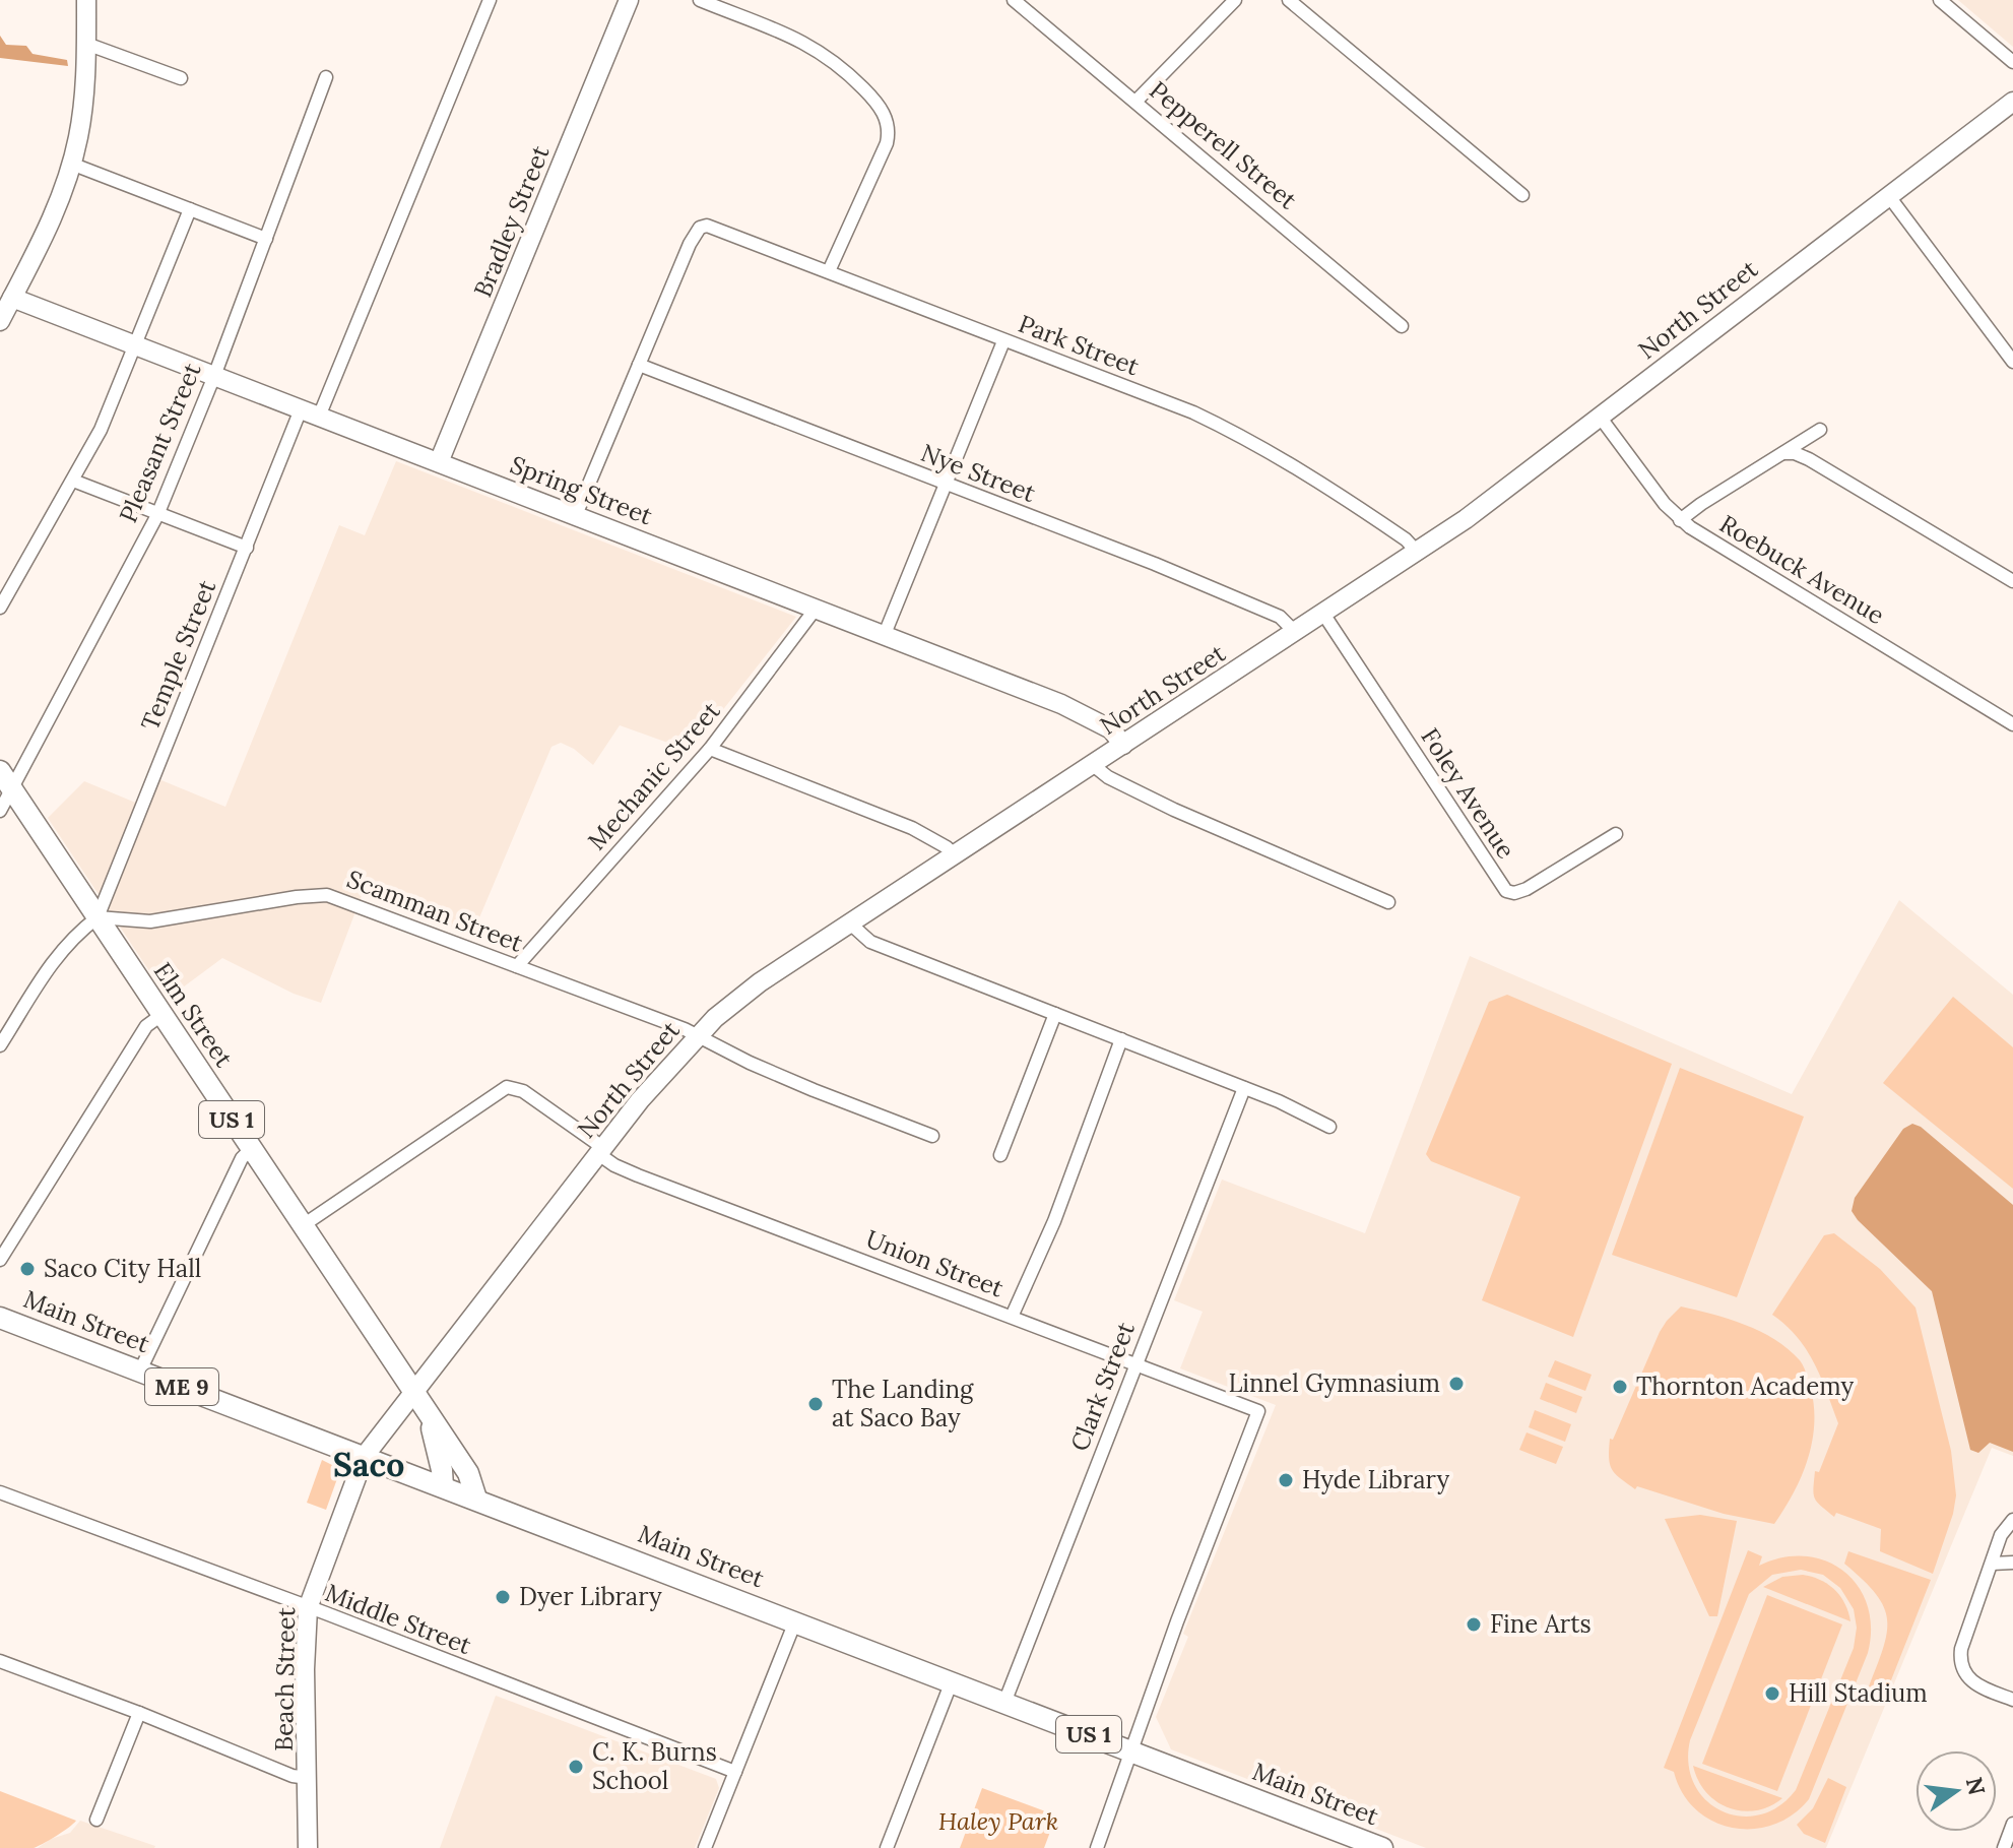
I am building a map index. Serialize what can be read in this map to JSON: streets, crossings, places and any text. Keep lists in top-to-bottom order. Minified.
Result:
{"streets":{"main road":["Bradley Street","North Street","Spring Street","Elm Street","US 1","Main Street","ME 9","Beach Street"],"street":["Pepperell Street","Park Street","Pleasant Street","Nye Street","Roebuck Avenue","Temple Street","Mechanic Street","Foley Avenue","Scamman Street","Union Street","Clark Street","Middle Street"]},"crossings":[["Bradley Street","Spring Street"],["North Street","Park Street"],["North Street","Nye Street"],["North Street","Spring Street"],["North Street","Roebuck Avenue"],["North Street","Foley Avenue"],["North Street","Scamman Street"],["North Street","Elm Street"],["North Street","Union Street"],["North Street","Beach Street"],["Park Street","Nye Street"],["Pleasant Street","Spring Street"],["Pleasant Street","Elm Street"],["Spring Street","Temple Street"],["Spring Street","Mechanic Street"],["Temple Street","Scamman Street"],["Temple Street","Elm Street"],["Mechanic Street","Scamman Street"],["Scamman Street","Elm Street"],["Elm Street","Union Street"],["Elm Street","Main Street"],["Elm Street","Beach Street"],["Union Street","Main Street"],["Union Street","Clark Street"],["Main Street","Clark Street"],["Main Street","Beach Street"],["Middle Street","Beach Street"]],"districts":["Saco"],"parks":["Haley Park"],"places":["Saco City Hall","Linnel Gymnasium","Thornton Academy","The Landing at Saco Bay","Hyde Library","Dyer Library","Fine Arts","Hill Stadium","C. K. Burns School"],"north":"right"}
